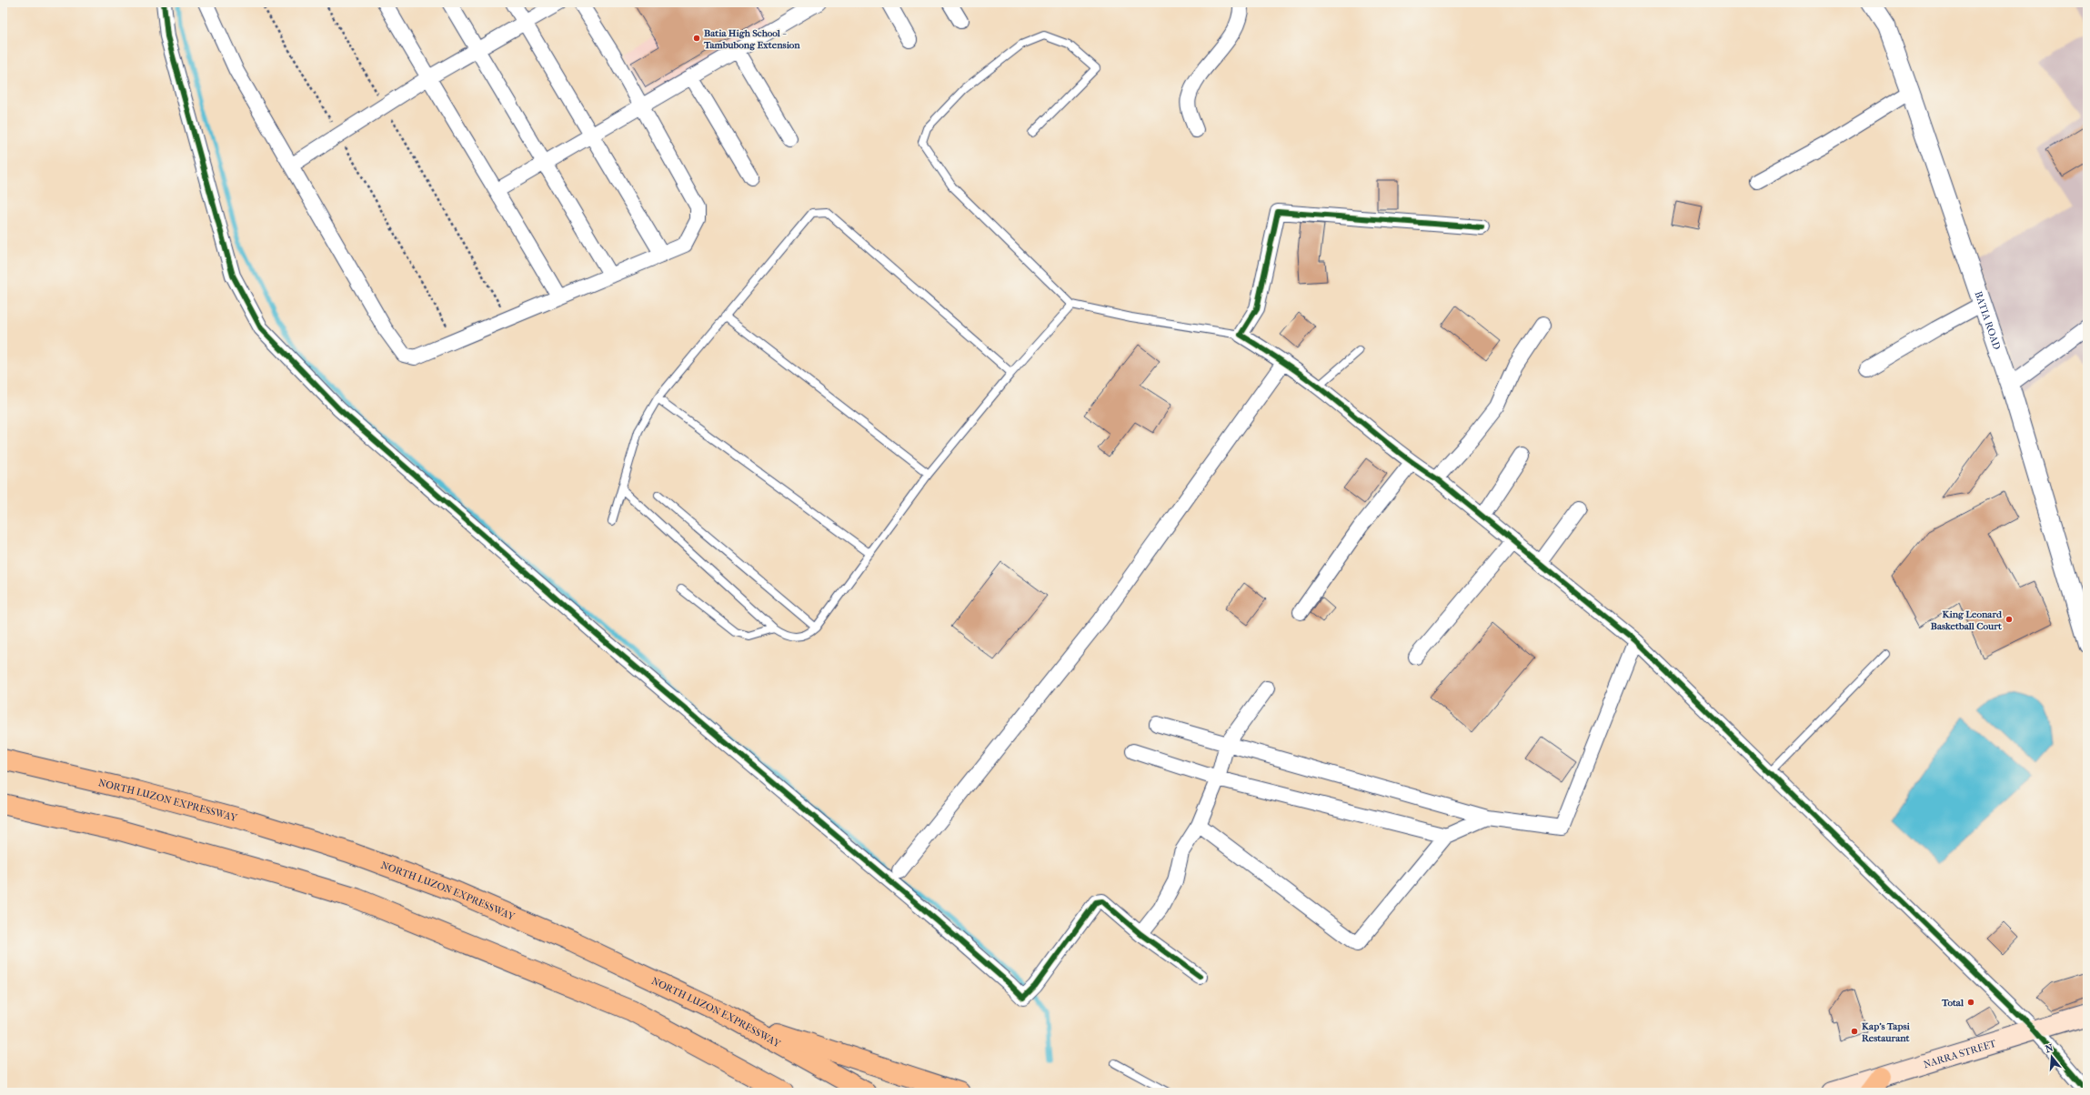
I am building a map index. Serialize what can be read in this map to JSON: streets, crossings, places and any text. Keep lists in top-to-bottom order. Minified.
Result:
{"streets":{"highway":["NORTH LUZON EXPRESSWAY"],"main road":["NARRA STREET"],"street":["BATIA ROAD"]},"places":["Batia High School - Tambubong Extension","King Leonard Basketball Court","Total","Kap's Tapsi Restaurant"],"north":"top"}
